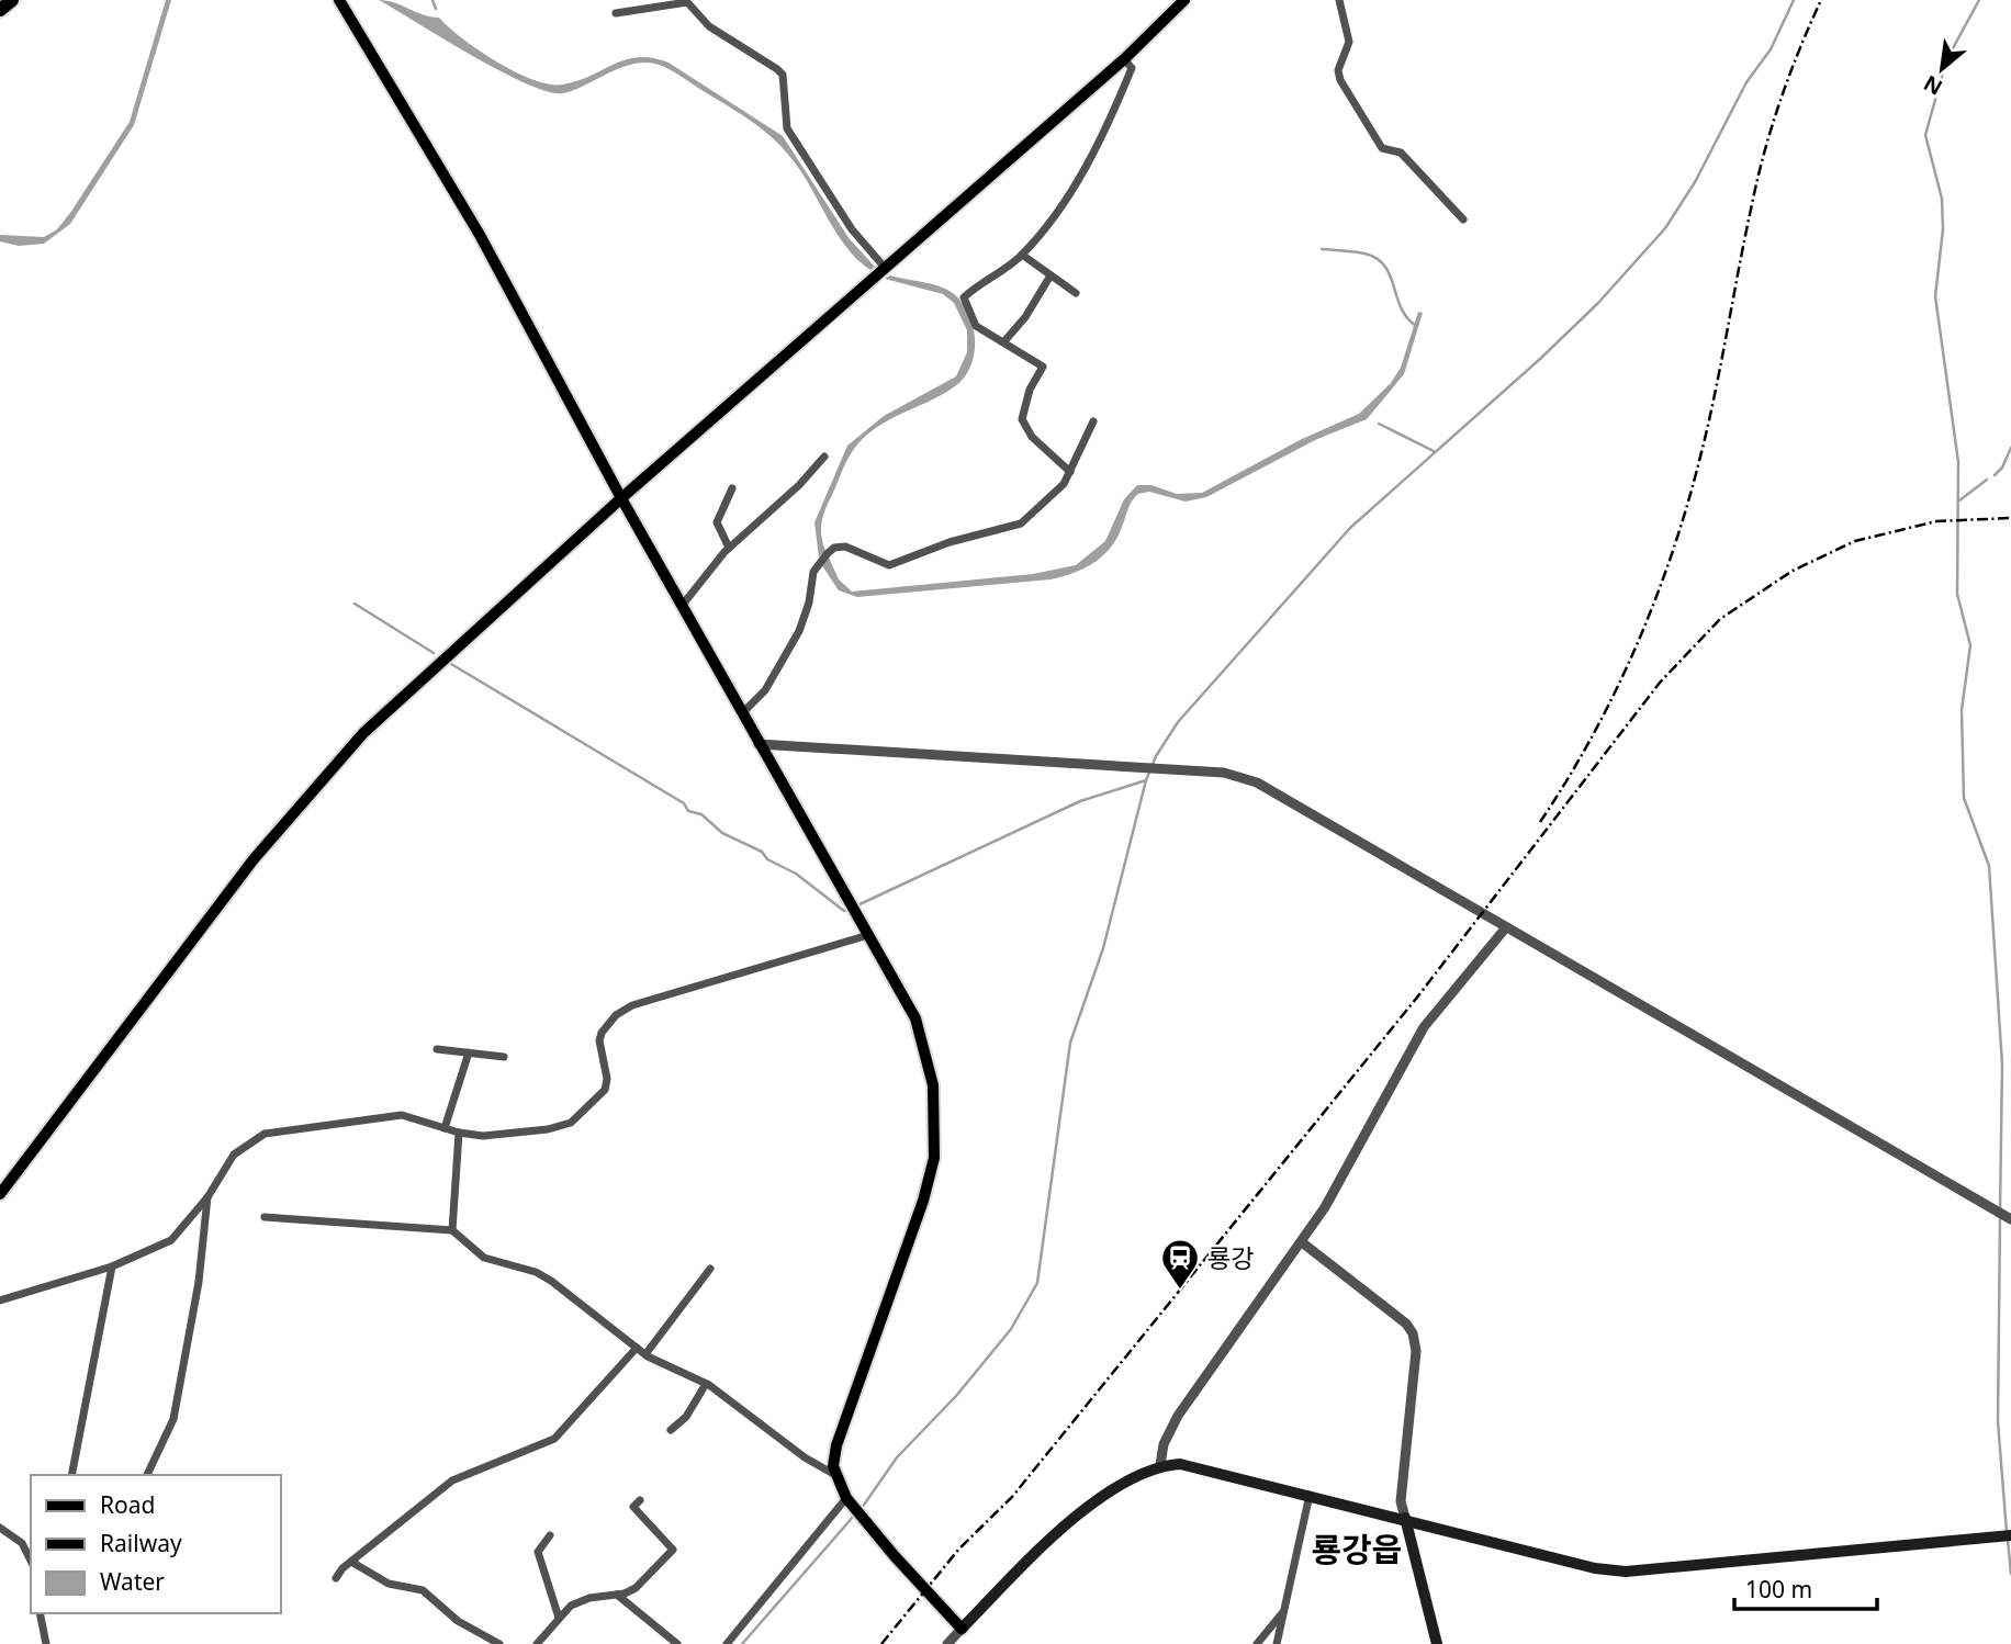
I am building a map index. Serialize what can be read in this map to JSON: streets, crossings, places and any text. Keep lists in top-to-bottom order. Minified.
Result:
{"districts":["룡강읍"],"places":{"station":["룡강"]},"legend":["Road","Railway","Water"],"scale_bar":"100 m","north":"bottom left"}
